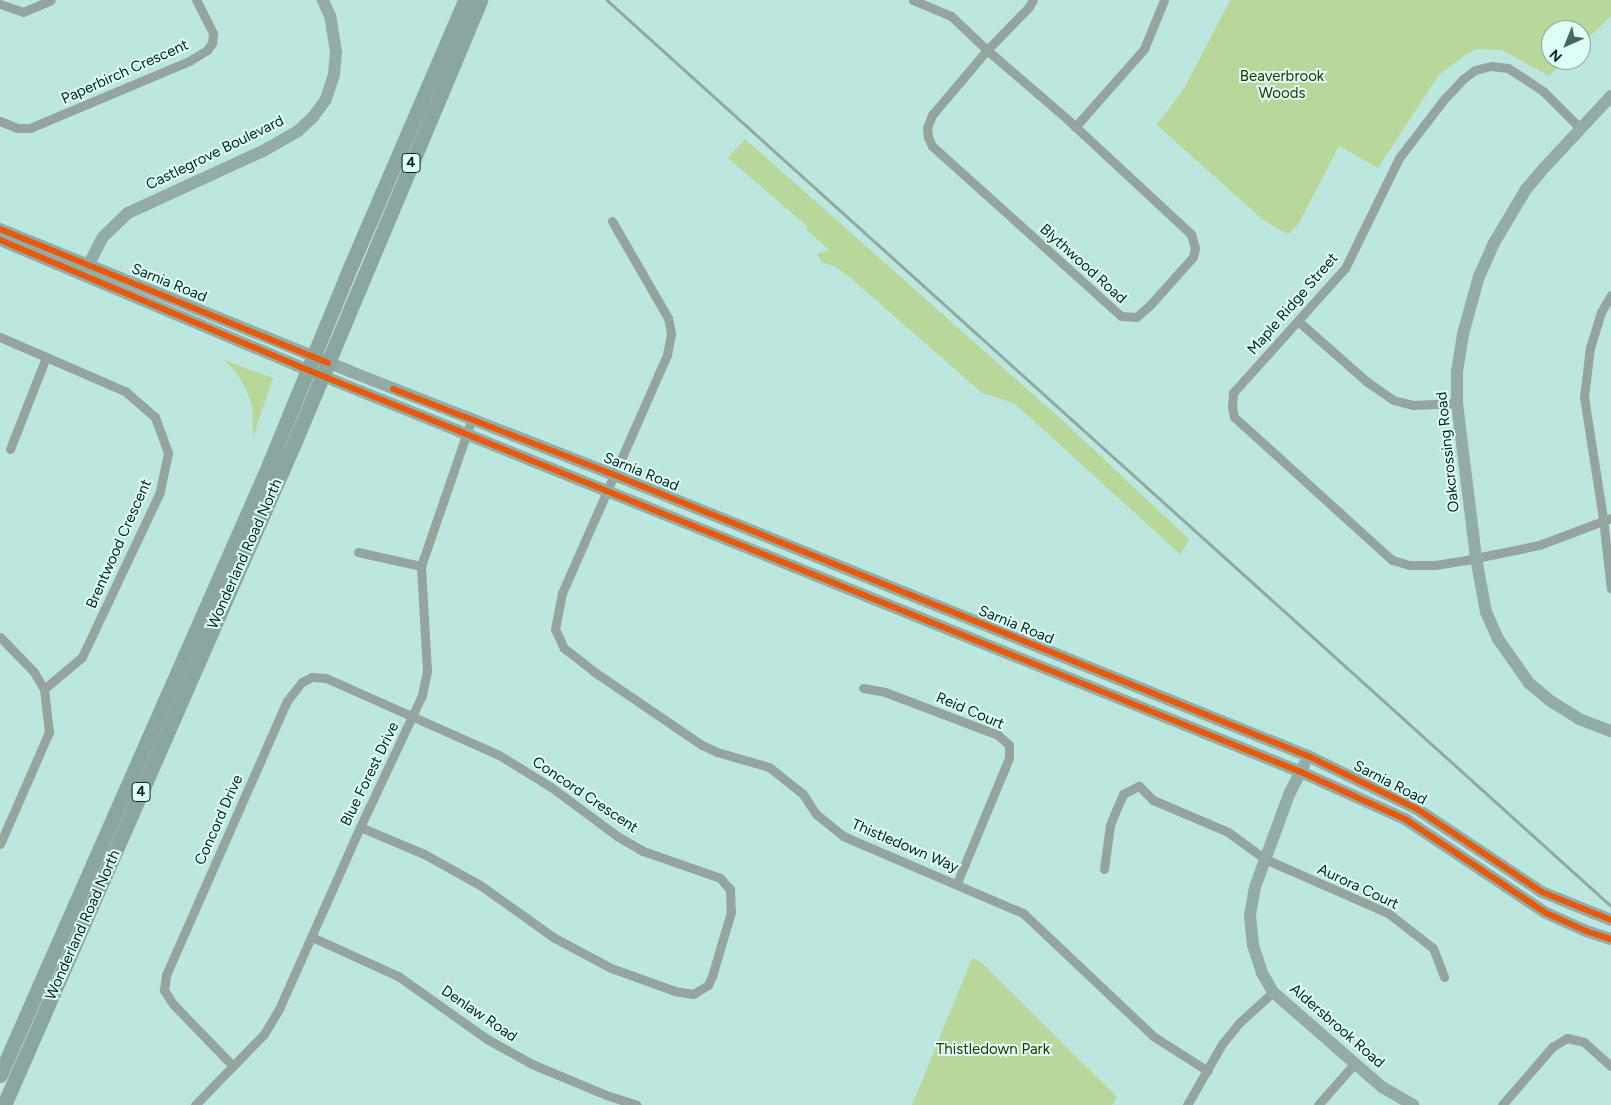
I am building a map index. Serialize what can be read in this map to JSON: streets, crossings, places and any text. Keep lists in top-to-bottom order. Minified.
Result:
{"streets":{"main road":["Castlegrove Boulevard","4","Sarnia Road","Oakcrossing Road","Wonderland Road North","Aldersbrook Road"],"street":["Paperbirch Crescent","Blythwood Road","Maple Ridge Street","Brentwood Crescent","Reid Court","Blue Forest Drive","Concord Crescent","Concord Drive","Thistledown Way","Aurora Court","Denlaw Road"]},"crossings":[["Castlegrove Boulevard","Sarnia Road"],["Sarnia Road","Wonderland Road North"],["Sarnia Road","Blue Forest Drive"],["Sarnia Road","Thistledown Way"],["Sarnia Road","Aldersbrook Road"],["Maple Ridge Street","Oakcrossing Road"],["Reid Court","Thistledown Way"],["Blue Forest Drive","Concord Crescent"],["Blue Forest Drive","Concord Drive"],["Blue Forest Drive","Denlaw Road"],["Concord Crescent","Concord Drive"],["Aurora Court","Aldersbrook Road"]],"parks":["Beaverbrook Woods","Thistledown Park"],"north":"bottom left"}
